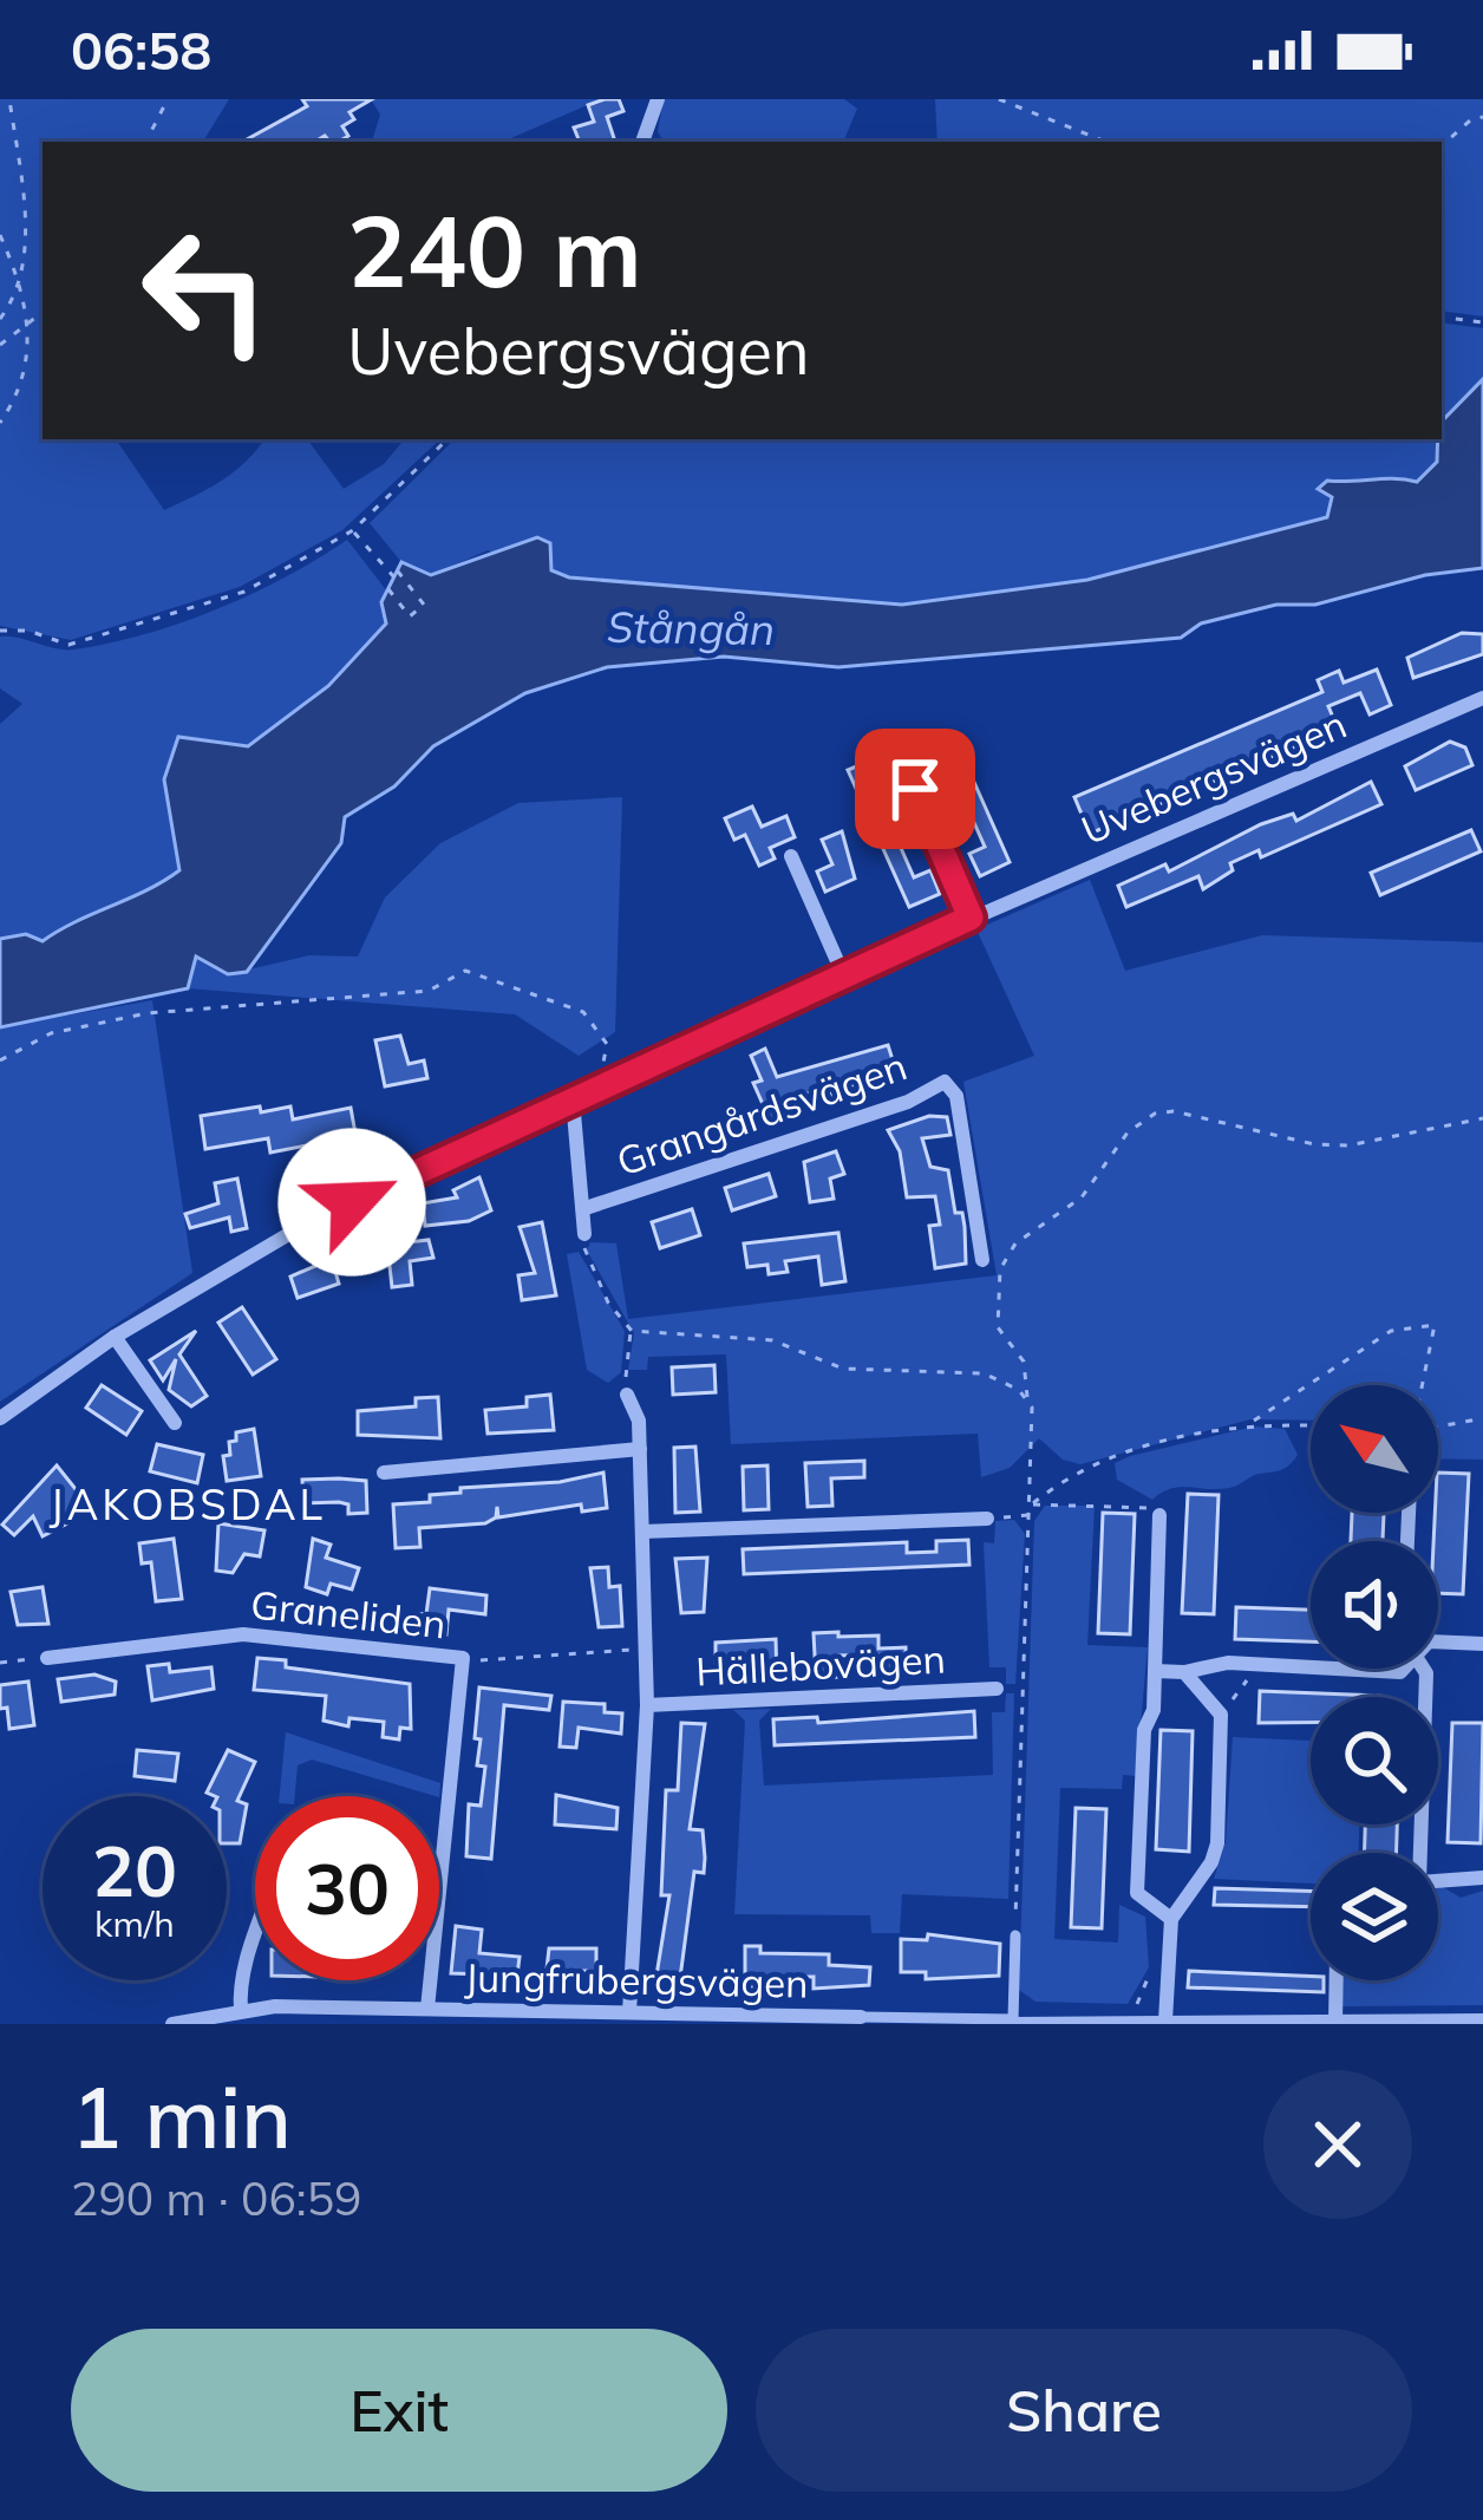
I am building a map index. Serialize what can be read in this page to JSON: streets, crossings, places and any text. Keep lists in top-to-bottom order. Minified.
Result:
{"streets":{"street":["Uvebergsvägen","Grangårdsvägen","Graneliden","Hällebovägen","Jungfrubergsvägen"]},"crossings":[["Uvebergsvägen","Grangårdsvägen"],["Graneliden","Jungfrubergsvägen"],["Hällebovägen","Jungfrubergsvägen"]],"districts":["JAKOBSDAL"],"water":["Stångån"],"north":"top left","page":{"status":"06:58","turn":["240 m","Uvebergsvägen"],"speed":"20 km/h","limit":"30","heading":["1 min","290 m · 06:59"],"buttons":["Exit","Share"]}}
